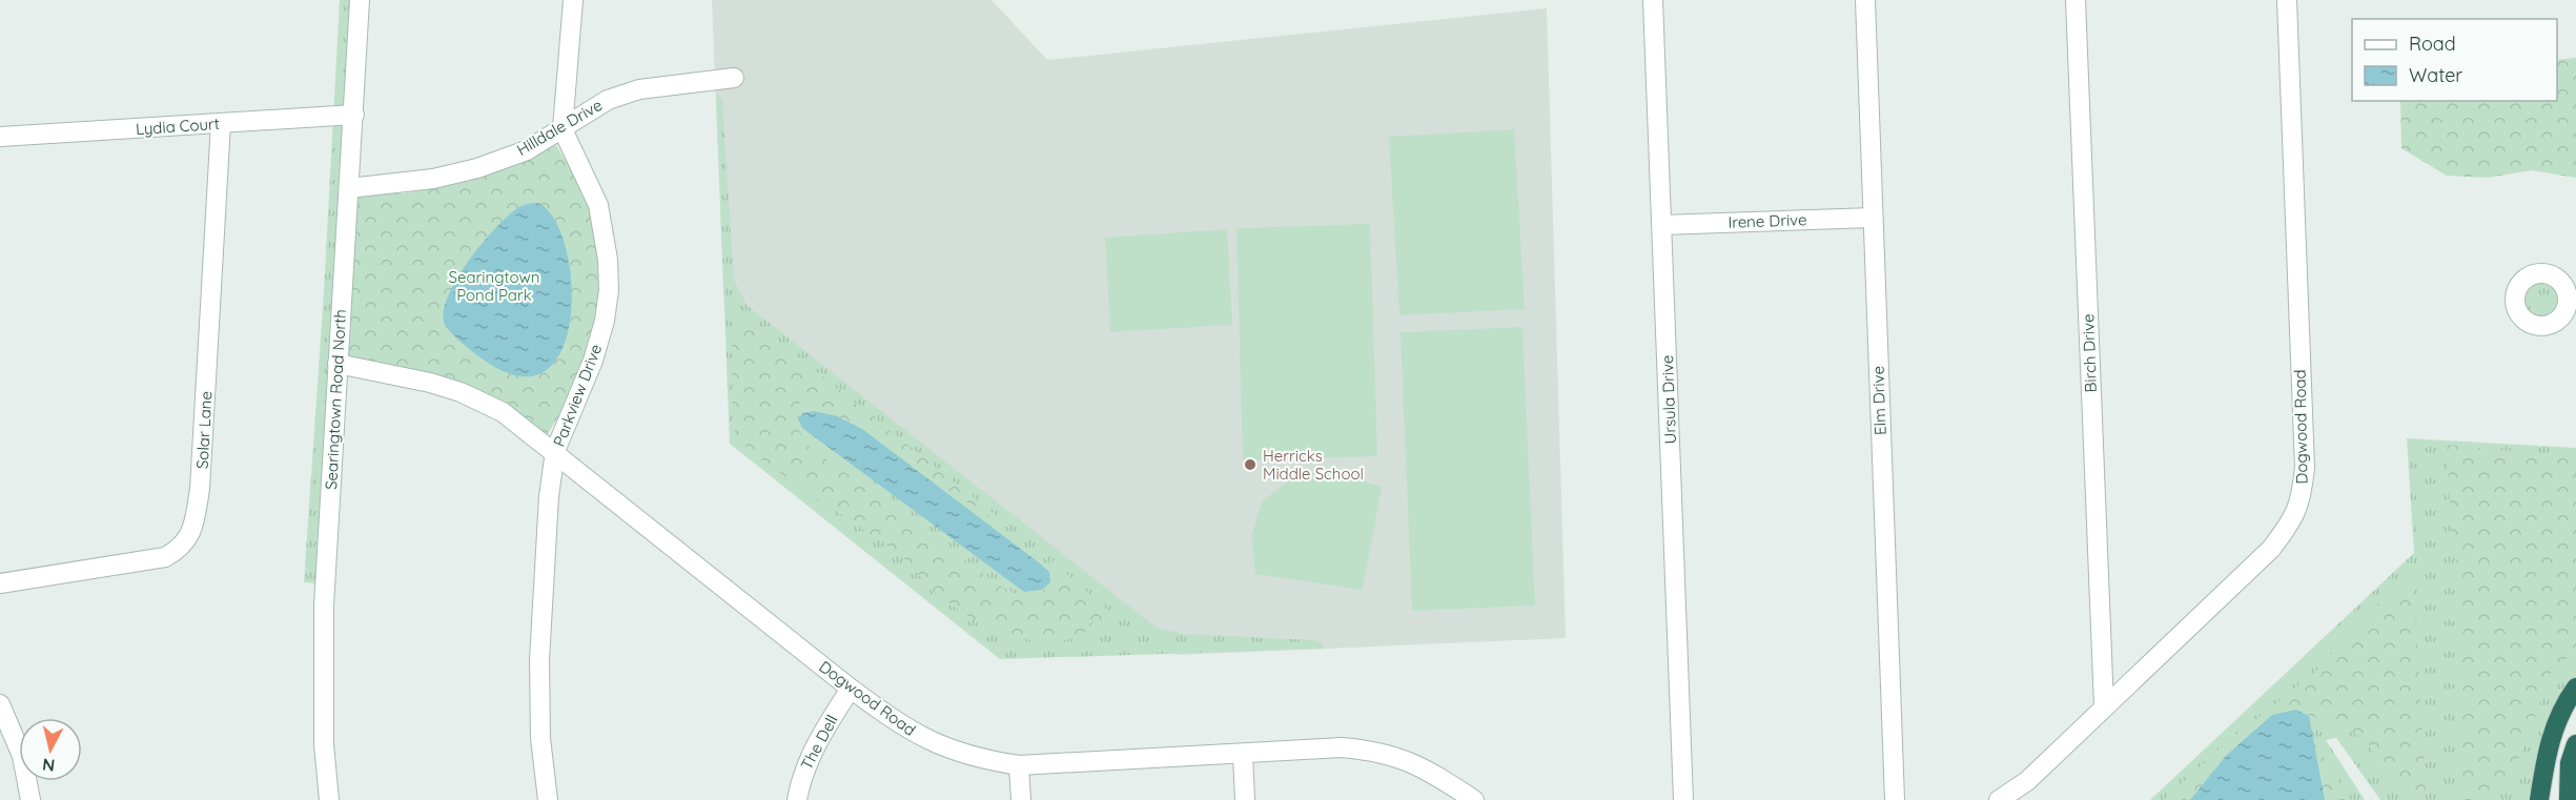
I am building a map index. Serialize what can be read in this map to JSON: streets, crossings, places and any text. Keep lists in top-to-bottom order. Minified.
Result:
{"streets":{"street":["Lydia Court","Hilldale Drive","Irene Drive","Birch Drive","Parkview Drive","Searingtown Road North","Ursula Drive","Elm Drive","Dogwood Road","Solar Lane","The Dell"]},"crossings":[["Lydia Court","Searingtown Road North"],["Lydia Court","Solar Lane"],["Hilldale Drive","Parkview Drive"],["Hilldale Drive","Searingtown Road North"],["Irene Drive","Ursula Drive"],["Irene Drive","Elm Drive"],["Birch Drive","Dogwood Road"],["Parkview Drive","Dogwood Road"],["Searingtown Road North","Dogwood Road"],["Dogwood Road","The Dell"]],"parks":["Searingtown Pond Park"],"places":["Herricks Middle School"],"legend":["Road","Water"],"north":"bottom"}
